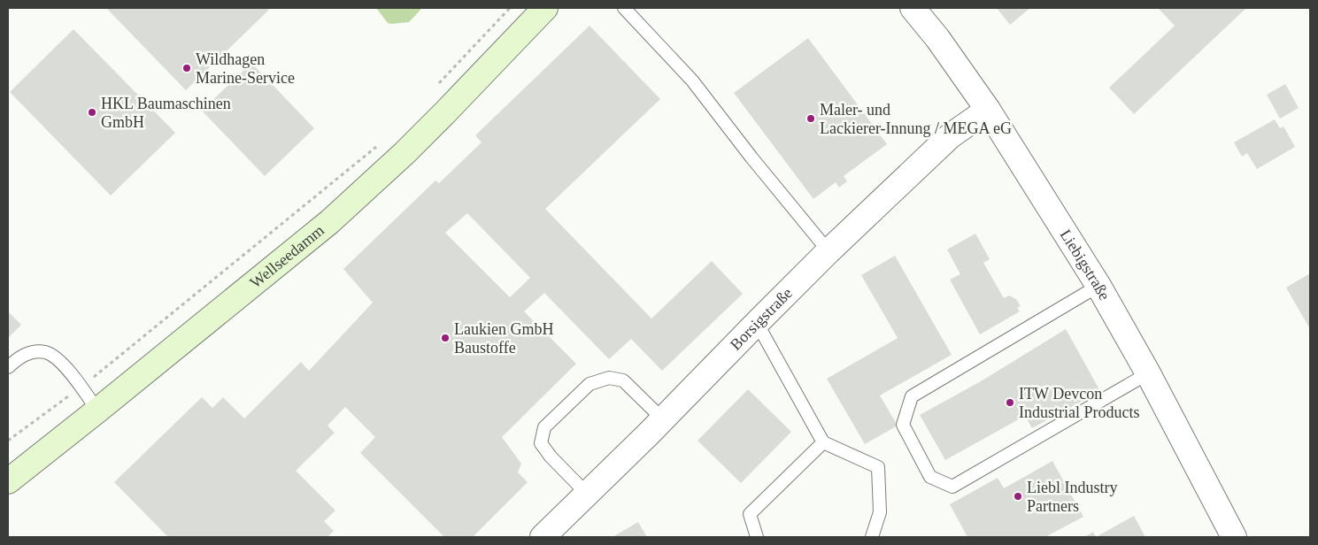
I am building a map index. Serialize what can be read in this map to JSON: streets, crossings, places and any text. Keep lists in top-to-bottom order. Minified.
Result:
{"streets":{"main road":["Wellseedamm"],"street":["Liebigstraße","Borsigstraße"]},"crossings":[["Liebigstraße","Borsigstraße"]],"places":["Wildhagen Marine-Service","HKL Baumaschinen GmbH","Maler- und Lackierer-Innung / MEGA eG","Laukien GmbH Baustoffe","ITW Devcon Industrial Products","Liebl Industry Partners"]}
